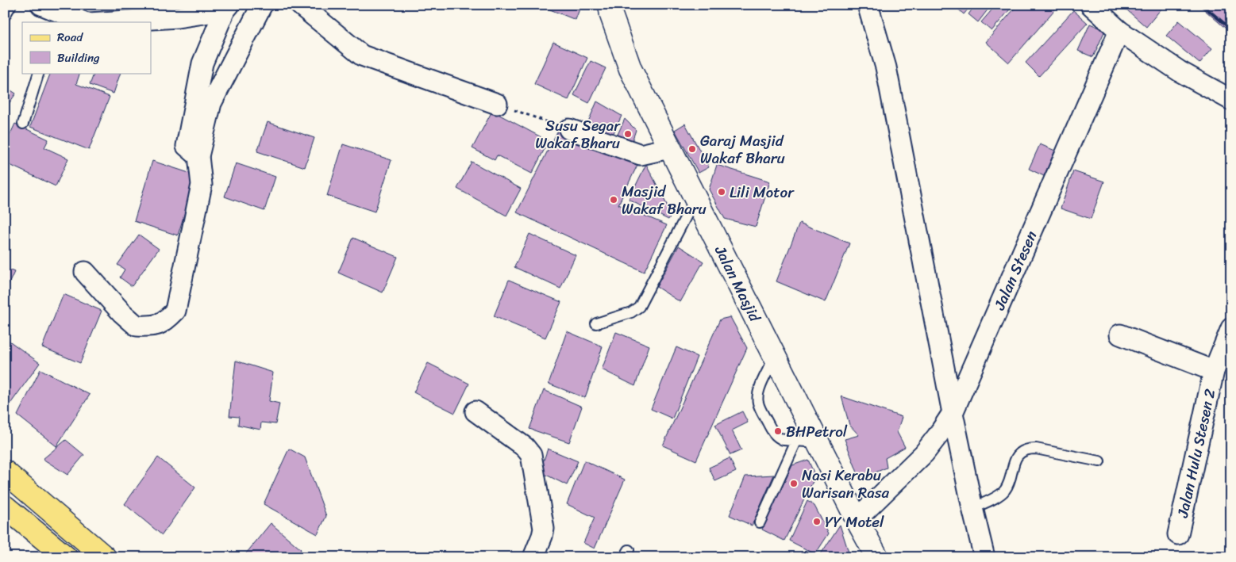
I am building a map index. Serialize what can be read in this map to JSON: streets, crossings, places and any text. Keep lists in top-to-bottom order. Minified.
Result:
{"streets":{"street":["Jalan Stesen","Jalan Masjid","Jalan Hulu Stesen 2"]},"crossings":[["Jalan Stesen","Jalan Masjid"]],"places":["Susu Segar Wakaf Bharu","Garaj Masjid Wakaf Bharu","Lili Motor","Masjid Wakaf Bharu","BHPetrol","Nasi Kerabu Warisan Rasa","YY Motel"],"legend":["Road","Building"]}
